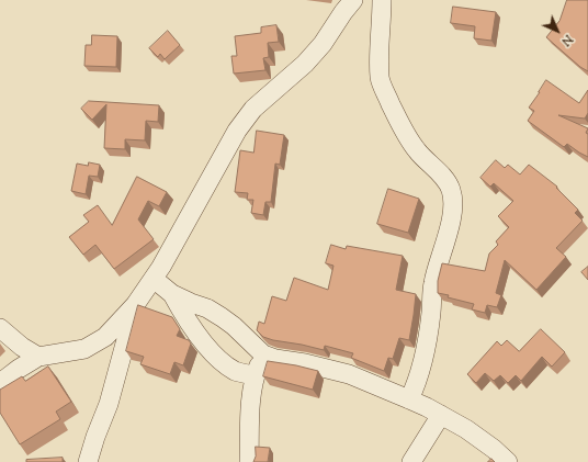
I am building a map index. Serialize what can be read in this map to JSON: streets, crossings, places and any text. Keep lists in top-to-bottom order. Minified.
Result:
{"north":"bottom right"}
